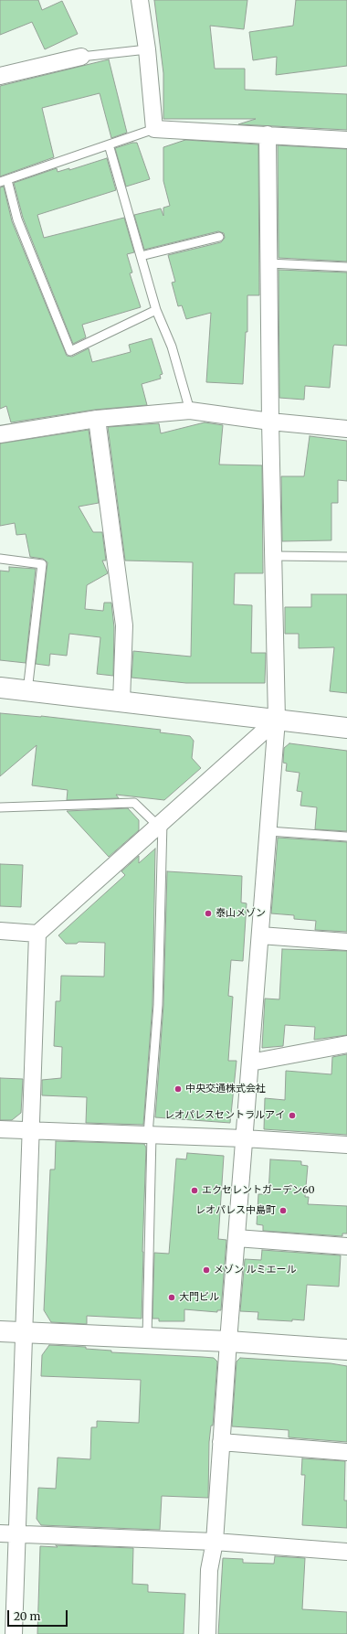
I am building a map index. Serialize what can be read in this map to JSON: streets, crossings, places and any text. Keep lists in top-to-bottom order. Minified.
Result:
{"places":["泰山メゾン","中央交通株式会社","レオパレスセントラルアイ","エクセレントガーデン60","レオパレス中島町","メゾン ルミエール","大門ビル"],"scale_bar":"20 m"}
